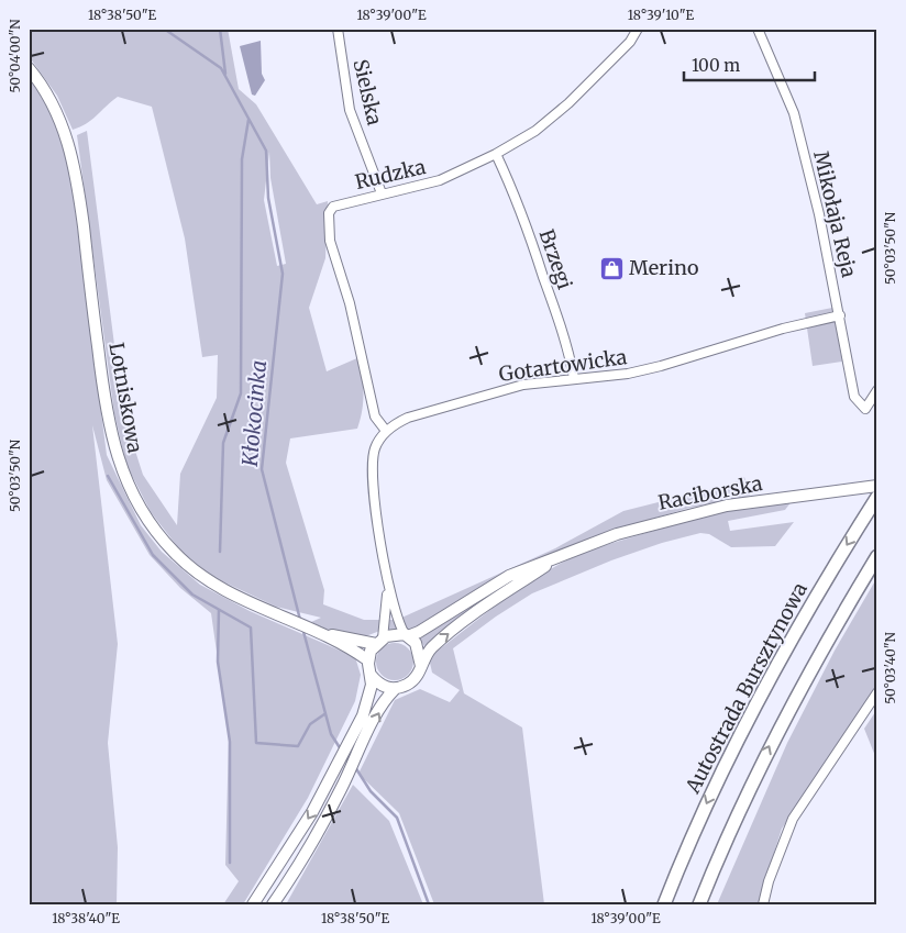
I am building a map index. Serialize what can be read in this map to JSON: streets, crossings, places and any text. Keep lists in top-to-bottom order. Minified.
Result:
{"streets":{"highway":["Autostrada Bursztynowa"],"main road":["Lotniskowa","Raciborska"],"street":["Sielska","Rudzka","Mikołaja Reja","Brzegi","Gotartowicka"]},"crossings":[["Sielska","Rudzka"],["Rudzka","Brzegi"],["Rudzka","Gotartowicka"],["Mikołaja Reja","Gotartowicka"],["Brzegi","Gotartowicka"],["Lotniskowa","Raciborska"]],"water":["Kłokocinka"],"places":{"shop":["Merino"]},"scale_bar":"100 m","coordinates":["18°38'50\"E","18°39'00\"E","18°39'10\"E","50°04'00\"N","50°03'50\"N","50°03'40\"N","18°38'40\"E"]}
